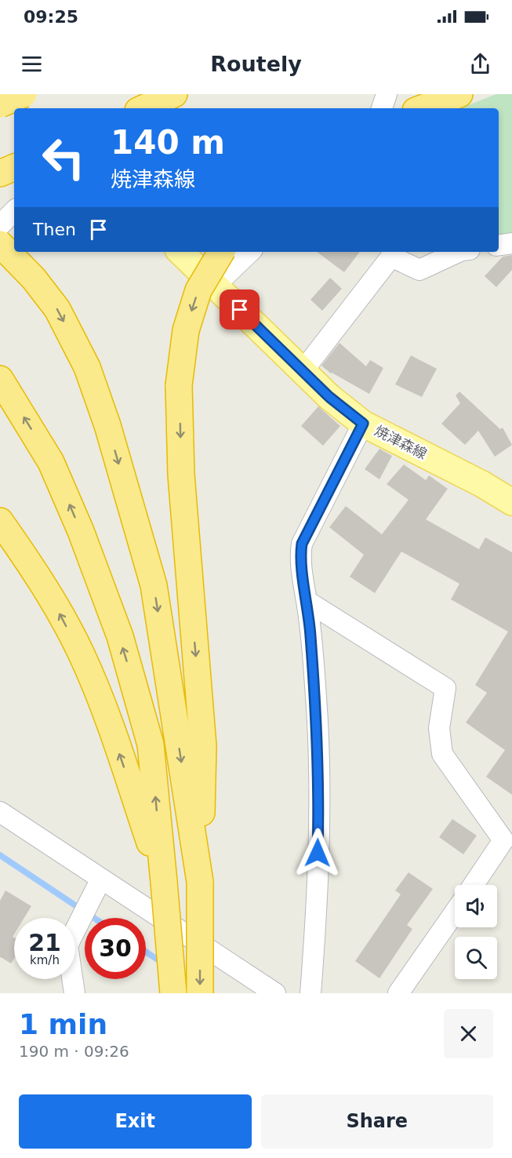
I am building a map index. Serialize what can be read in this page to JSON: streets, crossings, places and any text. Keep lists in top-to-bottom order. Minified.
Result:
{"streets":{"main road":["焼津森線"]},"page":{"status":"09:25","header":"Routely","turn":["140 m","焼津森線"],"then":"Then","speed":"21 km/h","limit":"30","heading":["1 min","190 m · 09:26"],"buttons":["Exit","Share"]}}
